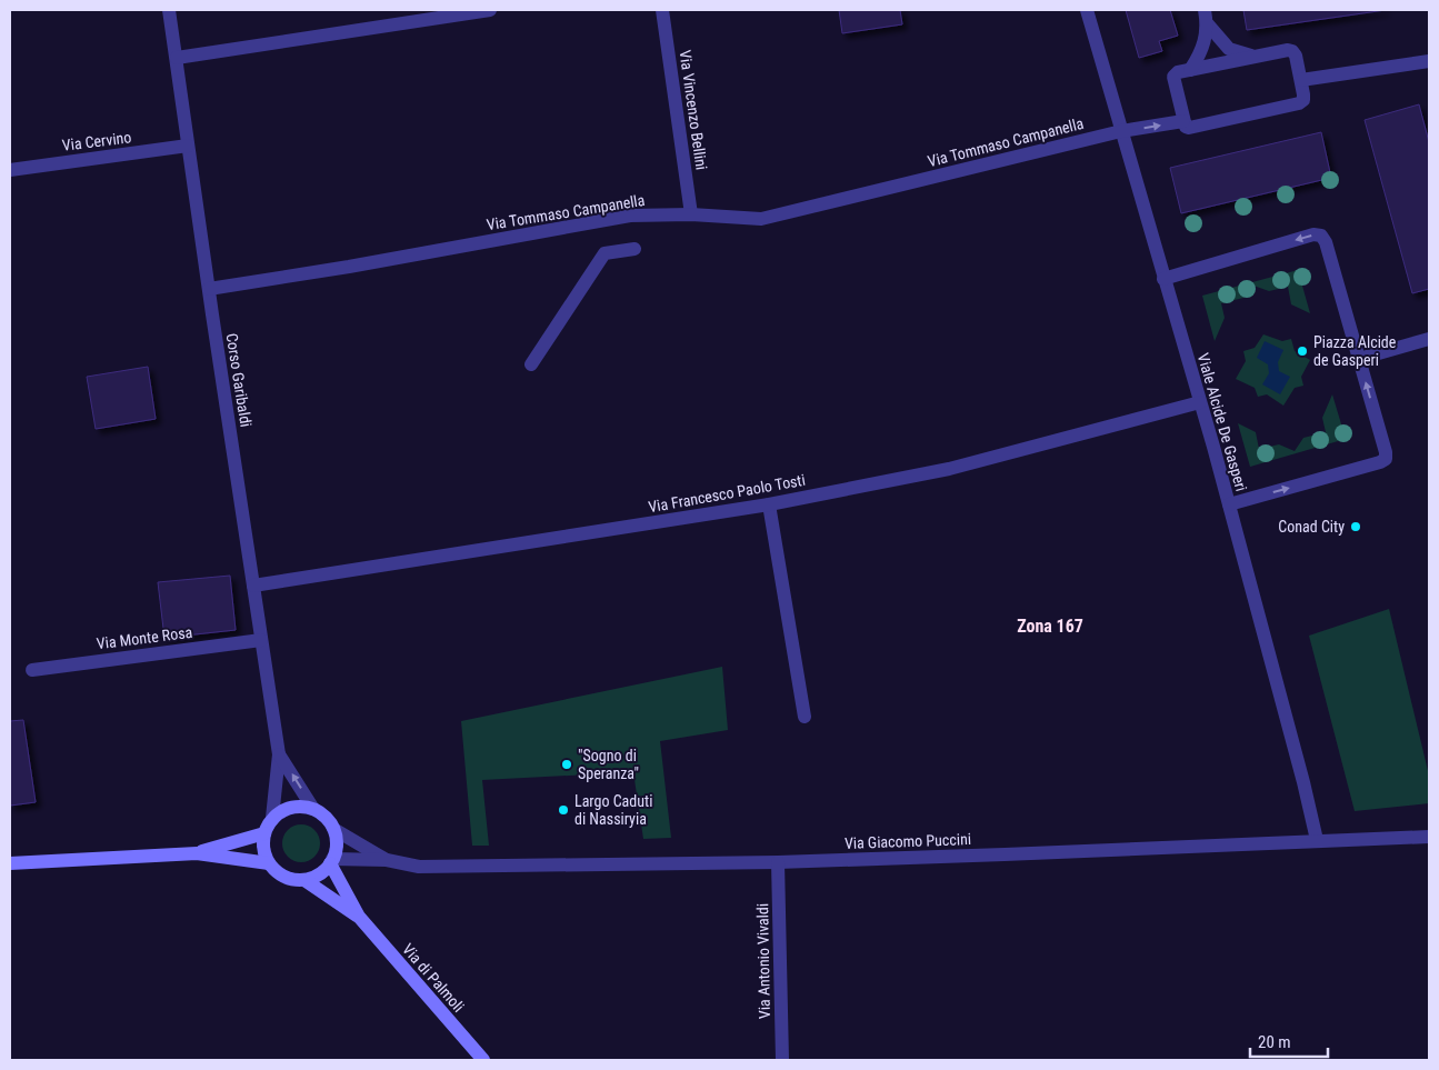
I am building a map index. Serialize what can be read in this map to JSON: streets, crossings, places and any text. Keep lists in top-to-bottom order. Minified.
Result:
{"streets":{"street":["Via Vincenzo Bellini","Via Cervino","Via Tommaso Campanella","Corso Garibaldi","Viale Alcide De Gasperi","Via Francesco Paolo Tosti","Via Monte Rosa","Via Giacomo Puccini","Via Antonio Vivaldi","Via di Palmoli"]},"crossings":[["Via Vincenzo Bellini","Via Tommaso Campanella"],["Via Cervino","Corso Garibaldi"],["Via Tommaso Campanella","Corso Garibaldi"],["Via Tommaso Campanella","Viale Alcide De Gasperi"],["Corso Garibaldi","Via Francesco Paolo Tosti"],["Corso Garibaldi","Via Monte Rosa"],["Corso Garibaldi","Via Giacomo Puccini"],["Corso Garibaldi","Via di Palmoli"],["Viale Alcide De Gasperi","Via Francesco Paolo Tosti"],["Viale Alcide De Gasperi","Via Giacomo Puccini"],["Via Giacomo Puccini","Via Antonio Vivaldi"],["Via Giacomo Puccini","Via di Palmoli"]],"districts":["Zona 167"],"places":["Piazza Alcide de Gasperi","Conad City","\"Sogno di Speranza\"","Largo Caduti di Nassiryia"],"scale_bar":"20 m"}
